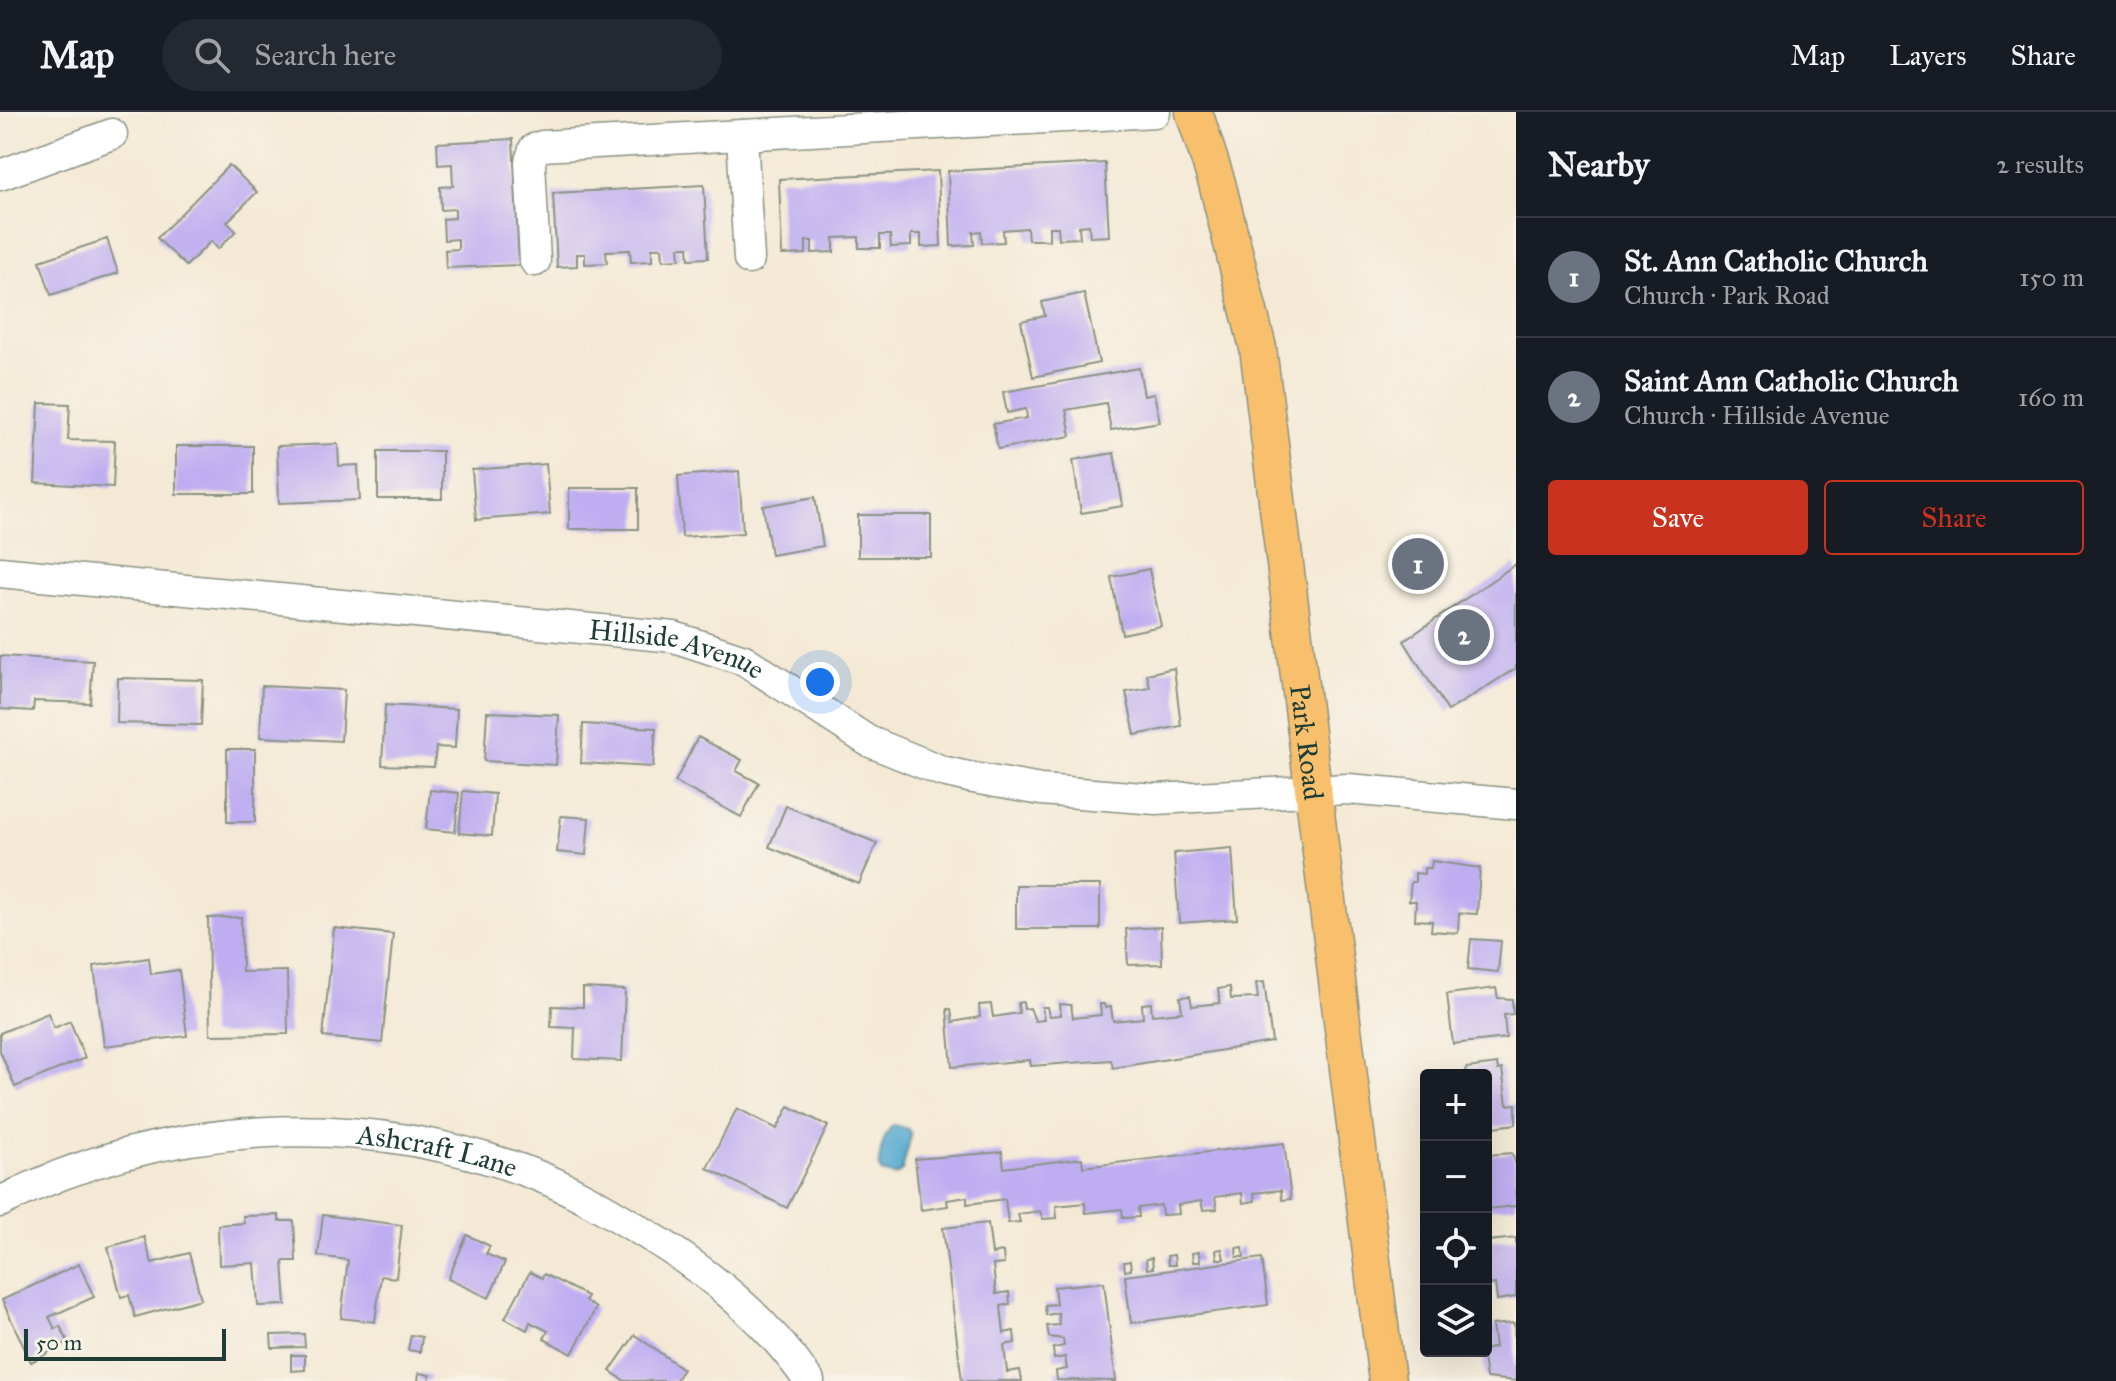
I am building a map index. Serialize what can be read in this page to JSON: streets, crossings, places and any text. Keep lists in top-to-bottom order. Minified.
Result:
{"streets":{"main road":["Park Road"],"street":["Hillside Avenue","Ashcraft Lane"]},"crossings":[["Hillside Avenue","Park Road"]],"scale_bar":"50 m","page":{"header":"Map","search":"Search here","nav":["Map","Layers","Share"],"heading":["Nearby","2 results"],"list":[{"mark":"1","name":"St. Ann Catholic Church","note":"Church · Park Road","value":"150 m"},{"mark":"2","name":"Saint Ann Catholic Church","note":"Church · Hillside Avenue","value":"160 m"}],"buttons":["Save","Share"],"pins":["1","2"],"map_buttons":["+","−"],"scale":"50 m"}}
